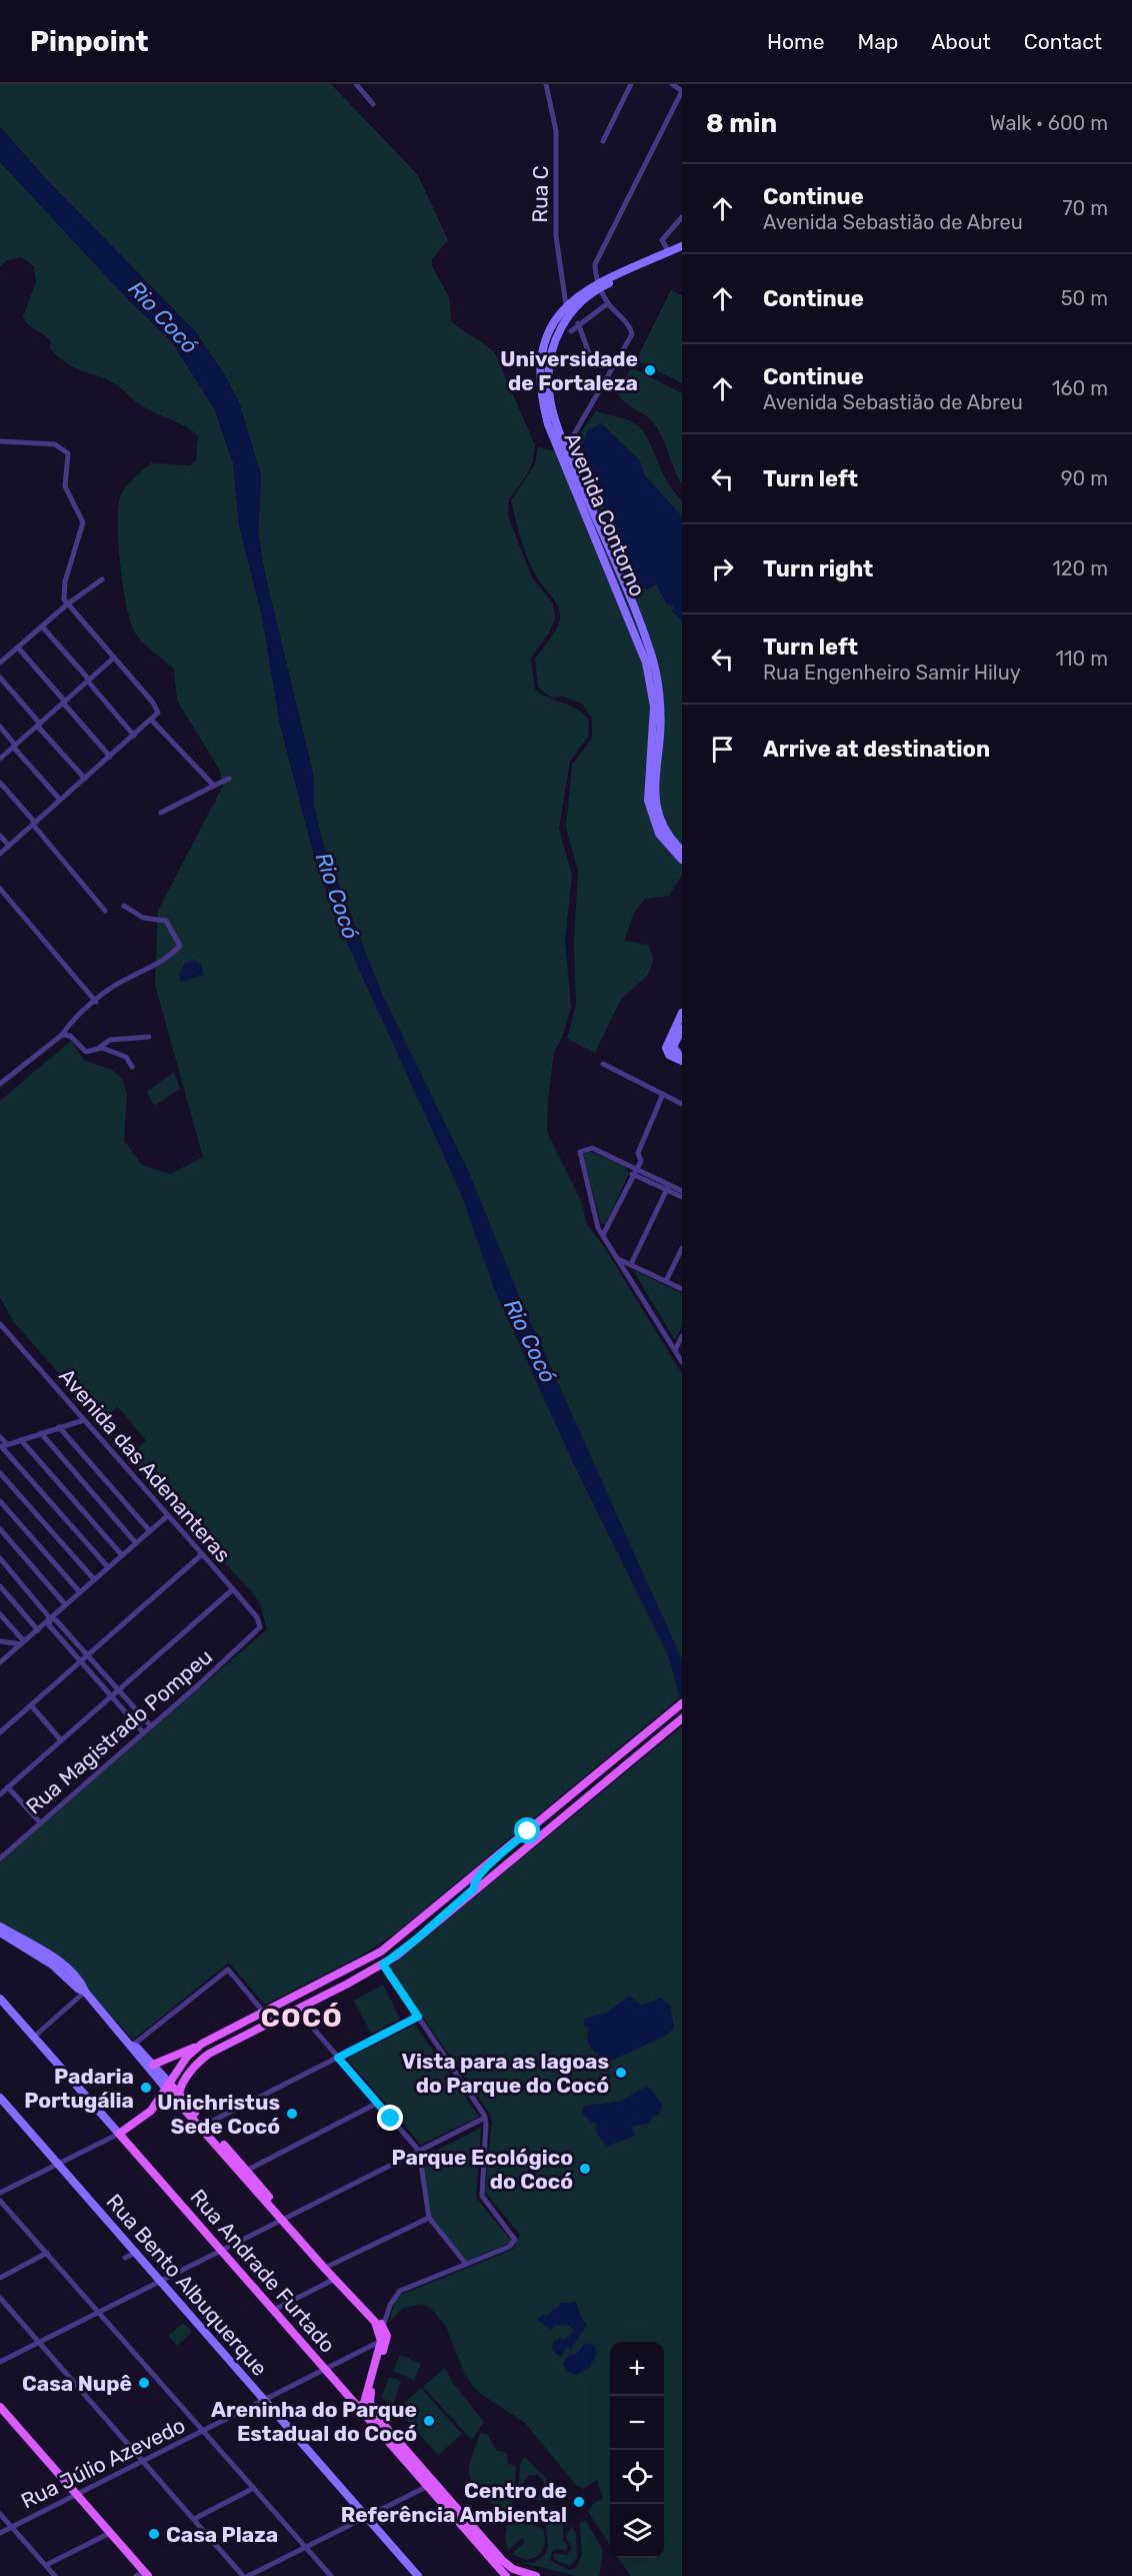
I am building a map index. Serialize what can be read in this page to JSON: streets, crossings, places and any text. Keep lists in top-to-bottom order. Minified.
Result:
{"streets":{"main road":["Rua Andrade Furtado"],"street":["Rua C","Avenida Contorno","Avenida das Adenanteras","Rua Magistrado Pompeu","Rua Bento Albuquerque","Rua Júlio Azevedo"]},"crossings":[["Rua C","Avenida Contorno"],["Avenida das Adenanteras","Rua Magistrado Pompeu"],["Rua Andrade Furtado","Rua Júlio Azevedo"],["Rua Bento Albuquerque","Rua Júlio Azevedo"]],"districts":["COCÓ"],"water":["Rio Cocó"],"places":["Universidade de Fortaleza","Vista para as lagoas do Parque do Cocó","Padaria Portugália","Unichristus Sede Cocó","Parque Ecológico do Cocó","Casa Nupê","Areninha do Parque Estadual do Cocó","Centro de Referência Ambiental","Casa Plaza"],"page":{"header":"Pinpoint","nav":["Home","Map","About","Contact"],"heading":["8 min","Walk · 600 m"],"list":[["Continue","Avenida Sebastião de Abreu","70 m"],["Continue","50 m"],["Continue","Avenida Sebastião de Abreu","160 m"],["Turn left","90 m"],["Turn right","120 m"],["Turn left","Rua Engenheiro Samir Hiluy","110 m"],"Arrive at destination"],"map_buttons":["+","−"]}}
